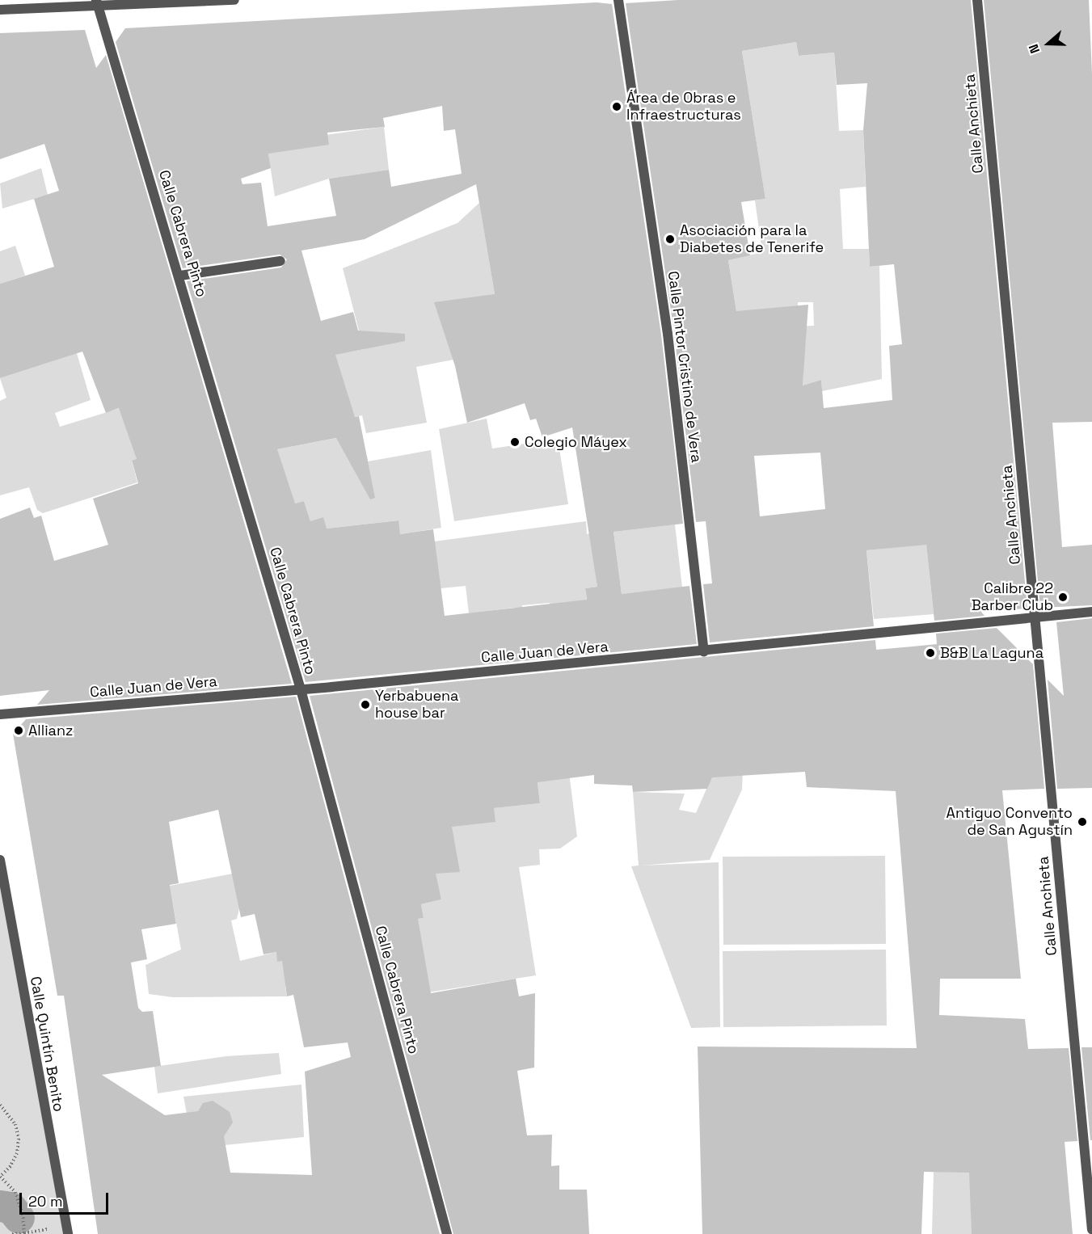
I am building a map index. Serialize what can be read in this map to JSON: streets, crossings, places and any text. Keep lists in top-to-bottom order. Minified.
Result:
{"streets":{"street":["Calle Anchieta","Calle Cabrera Pinto","Calle Pintor Cristino de Vera","Calle Juan de Vera","Calle Quintín Benito"]},"crossings":[["Calle Anchieta","Calle Juan de Vera"],["Calle Cabrera Pinto","Calle Juan de Vera"],["Calle Pintor Cristino de Vera","Calle Juan de Vera"]],"places":["Área de Obras e Infraestructuras","Asociación para la Diabetes de Tenerife","Colegio Máyex","Calibre 22 Barber Club","B&B La Laguna","Yerbabuena house bar","Allianz","Antiguo Convento de San Agustín"],"scale_bar":"20 m","north":"left"}
